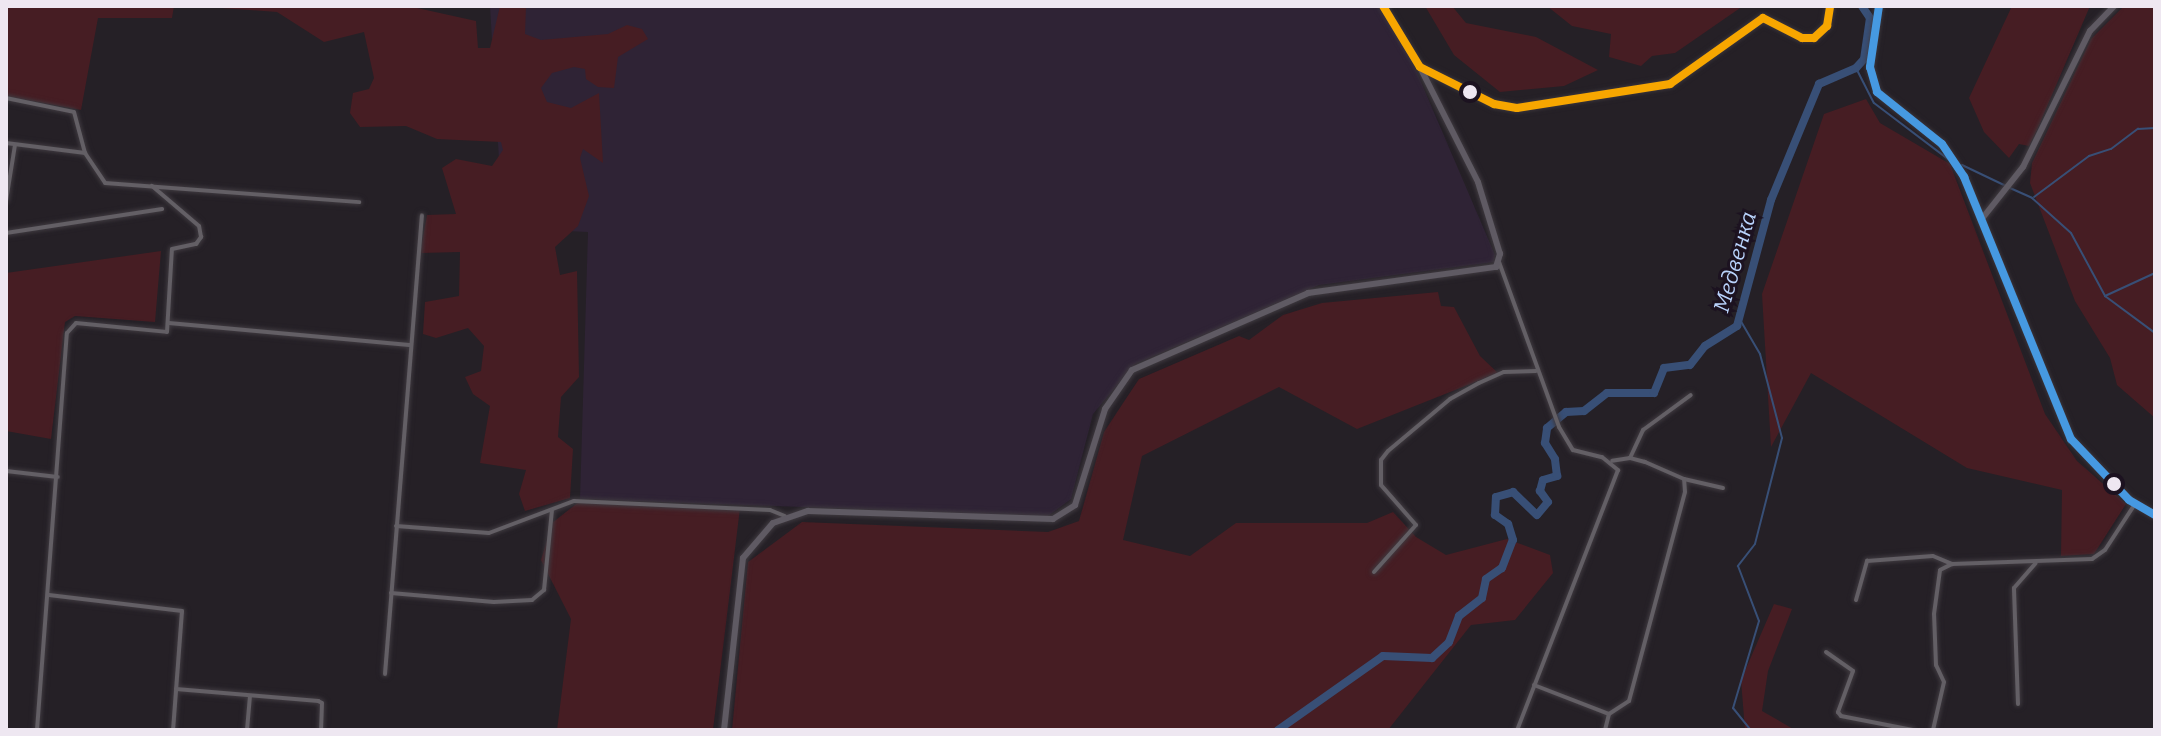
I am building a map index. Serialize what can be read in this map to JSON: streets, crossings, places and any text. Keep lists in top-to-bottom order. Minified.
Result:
{"water":["Медвенка"]}
